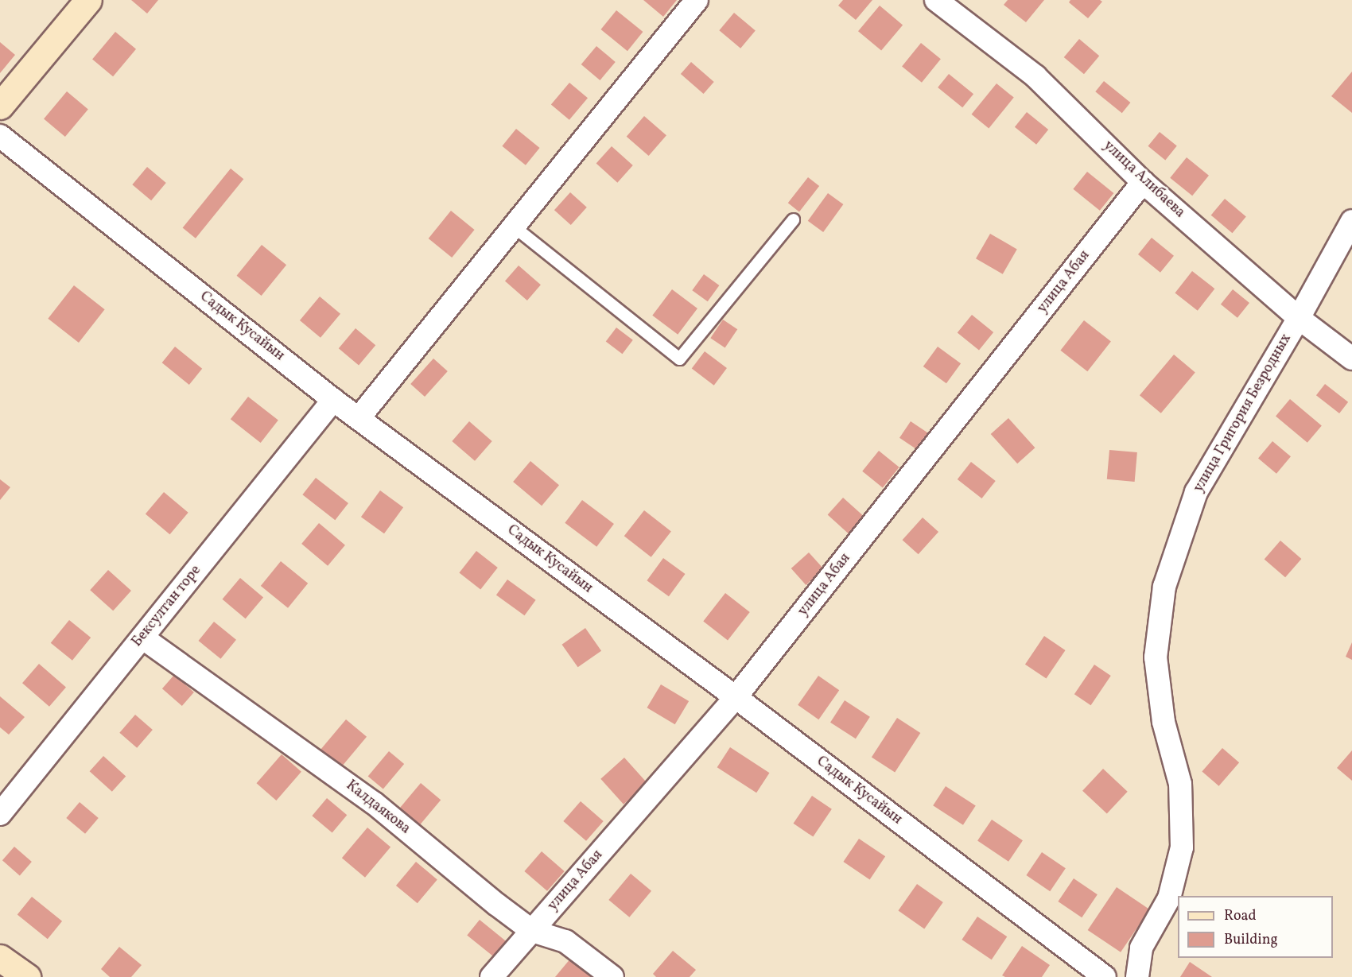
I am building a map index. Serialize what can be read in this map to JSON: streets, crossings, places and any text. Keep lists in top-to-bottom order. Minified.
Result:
{"streets":{"street":["улица Алибаева","улица Абая","Садык Кусайын","улица Григория Безродных","Бексултан торе","Калдаякова"]},"crossings":[["улица Алибаева","улица Абая"],["улица Алибаева","улица Григория Безродных"],["улица Абая","Садык Кусайын"],["улица Абая","Калдаякова"],["Садык Кусайын","Бексултан торе"],["Бексултан торе","Калдаякова"]],"legend":["Road","Building"]}
